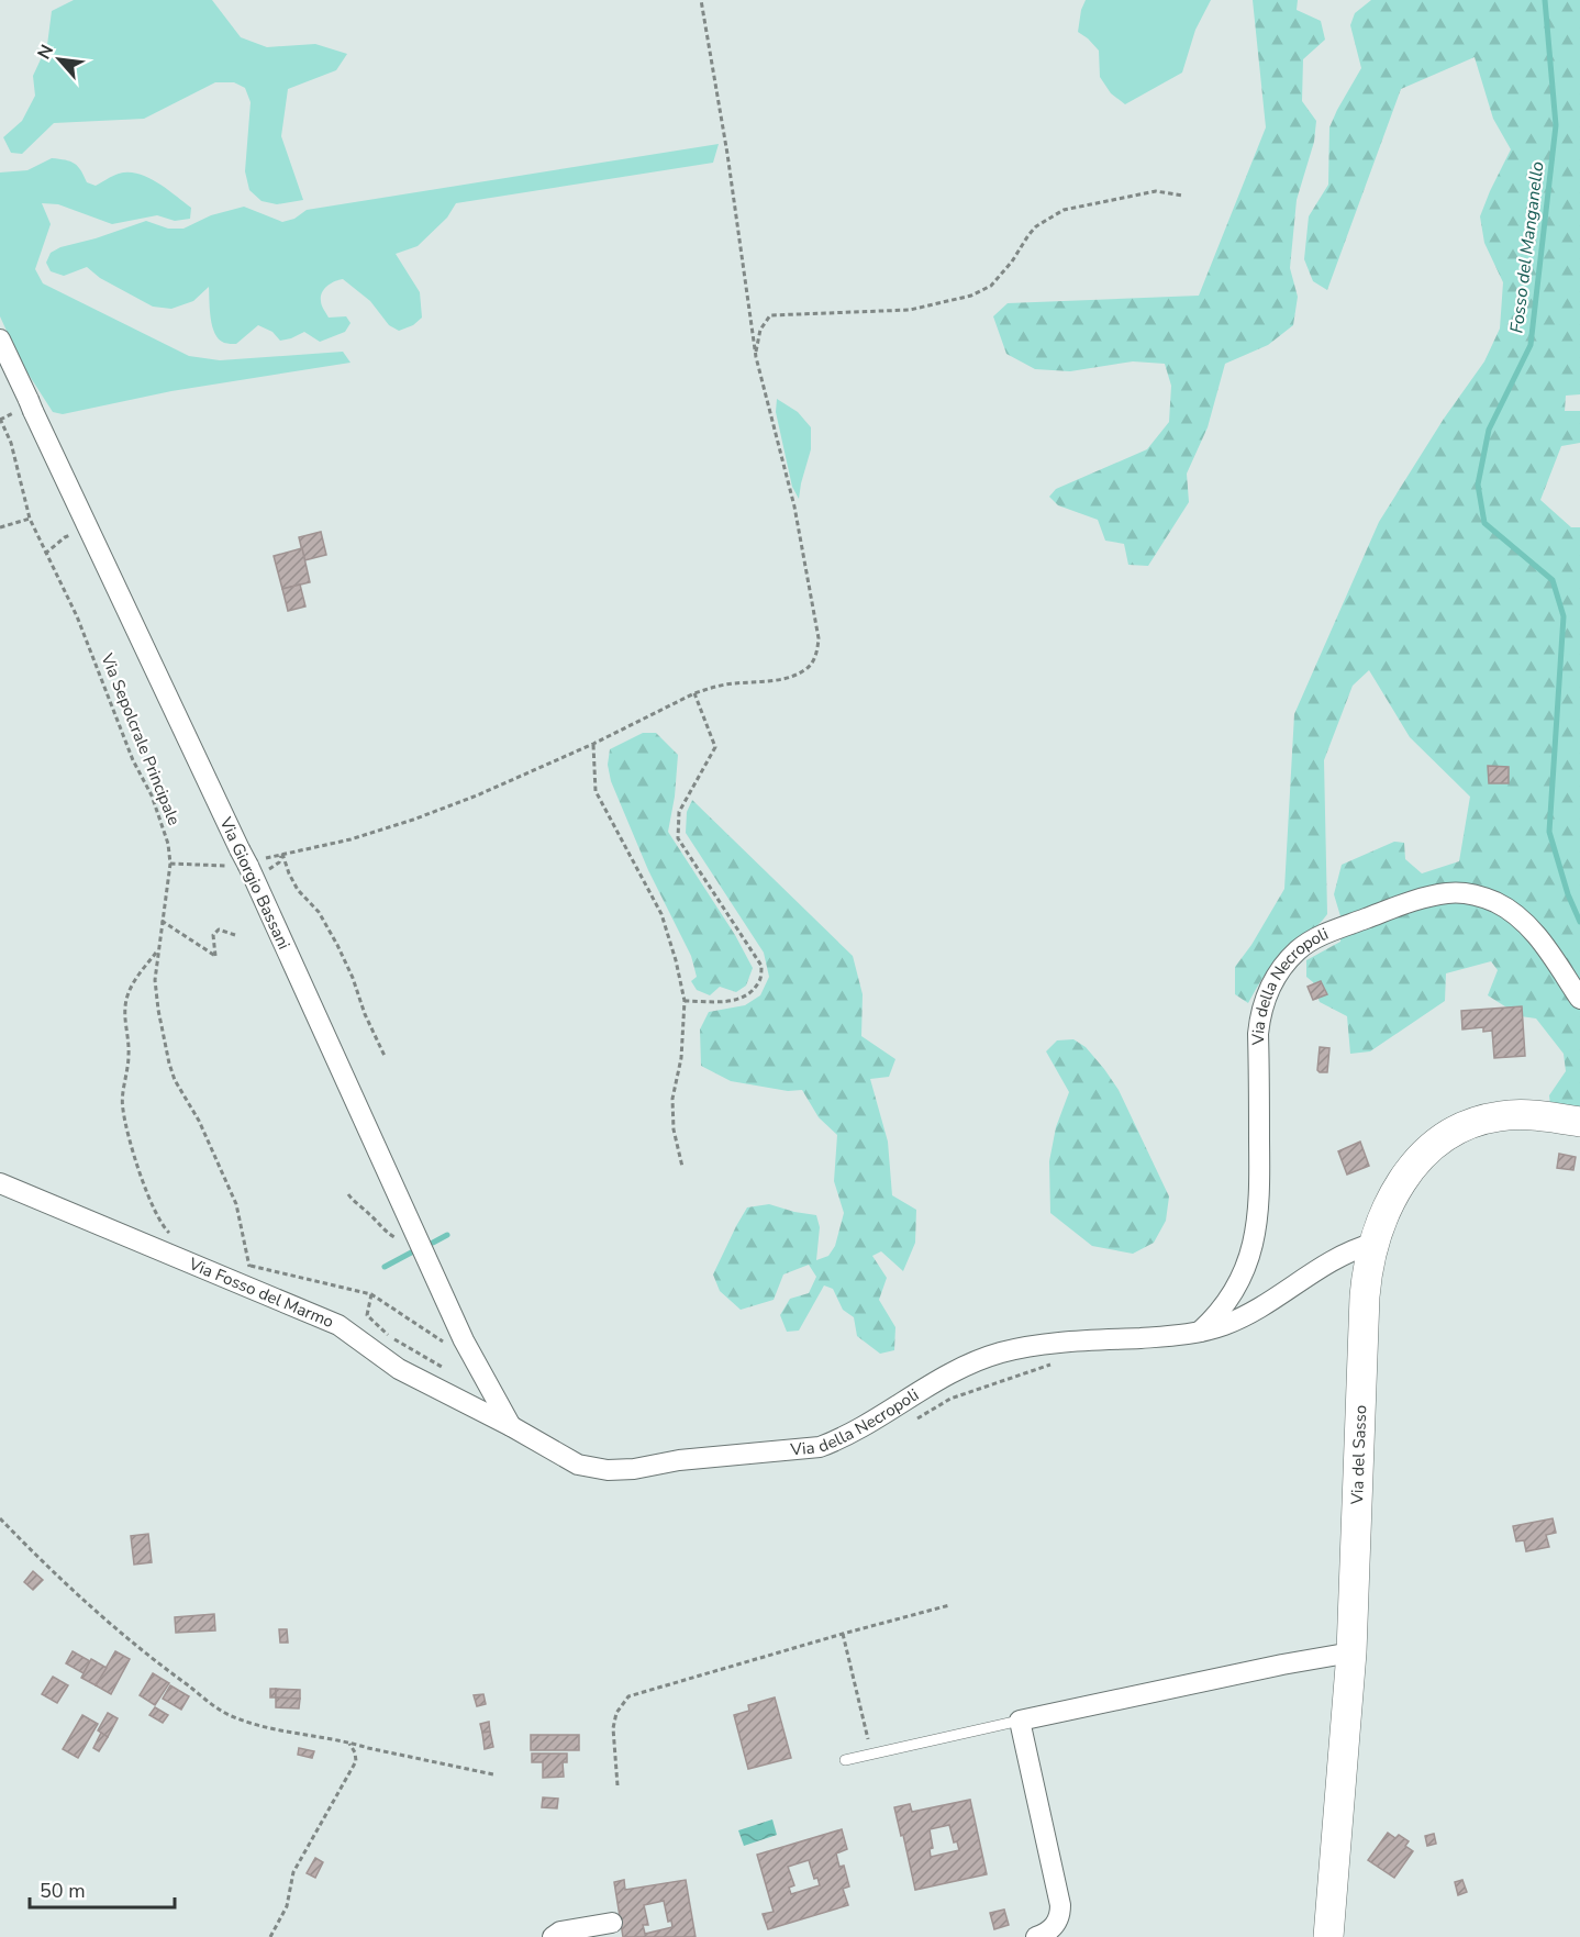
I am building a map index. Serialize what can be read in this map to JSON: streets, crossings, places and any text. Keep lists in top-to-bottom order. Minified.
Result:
{"streets":{"street":["Via Giorgio Bassani","Via della Necropoli","Via Fosso del Marmo","Via del Sasso"],"path":["Via Sepolcrale Principale"]},"crossings":[["Via Giorgio Bassani","Via della Necropoli"],["Via Giorgio Bassani","Via Fosso del Marmo"],["Via della Necropoli","Via Fosso del Marmo"],["Via della Necropoli","Via del Sasso"]],"water":["Fosso del Manganello"],"scale_bar":"50 m","north":"top left"}
